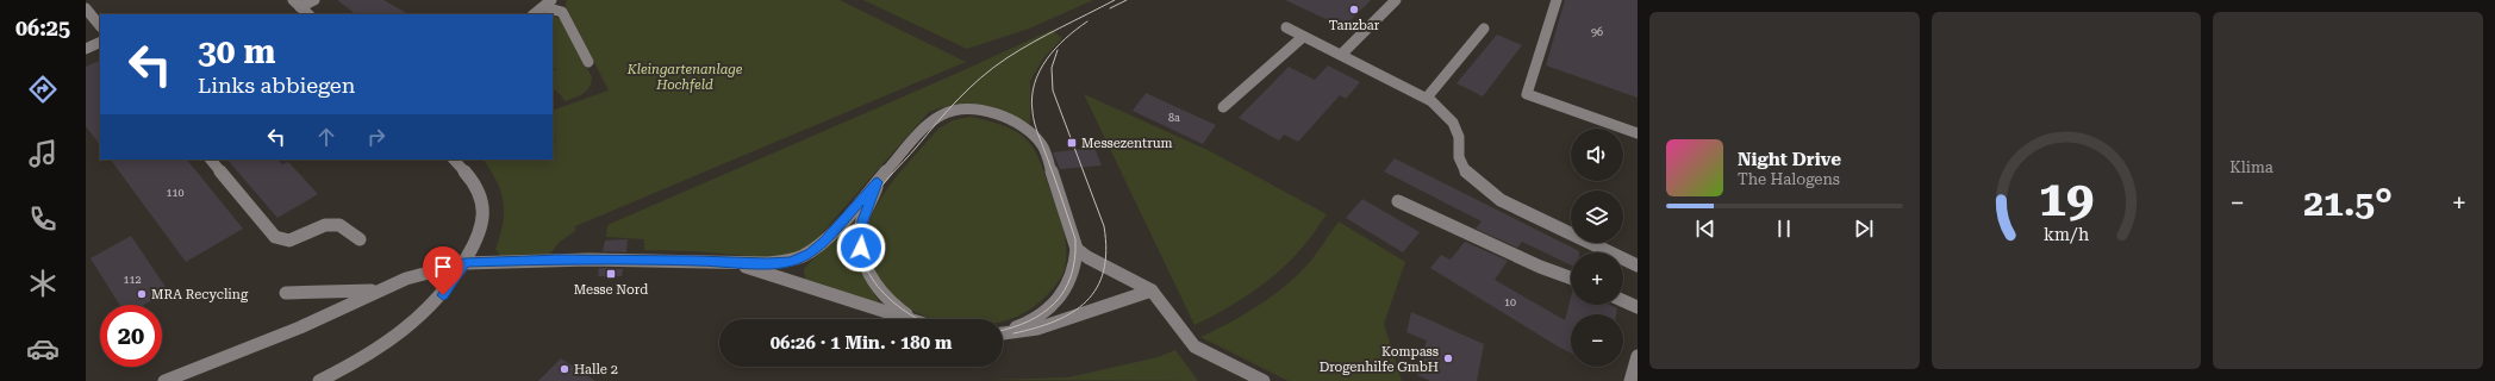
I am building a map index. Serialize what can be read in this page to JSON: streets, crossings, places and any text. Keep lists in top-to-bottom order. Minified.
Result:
{"parks":["Kleingartenanlage Hochfeld"],"places":{"other":["Tanzbar","MRA Recycling","Kompass Drogenhilfe GmbH","Halle 2"],"transit":["Messezentrum","Messe Nord"]},"house_numbers":["96","8a","110","112","10"],"page":{"tabs":"06:25","tile":"Klima","turn":["30 m","Links abbiegen"],"map_buttons":["+","−"],"song":["Night Drive","The Halogens"],"heat":["−","21.5°","+"],"limit":"20","trip":"06:26 · 1 Min. · 180 m","gauge":["19","km/h"]}}
